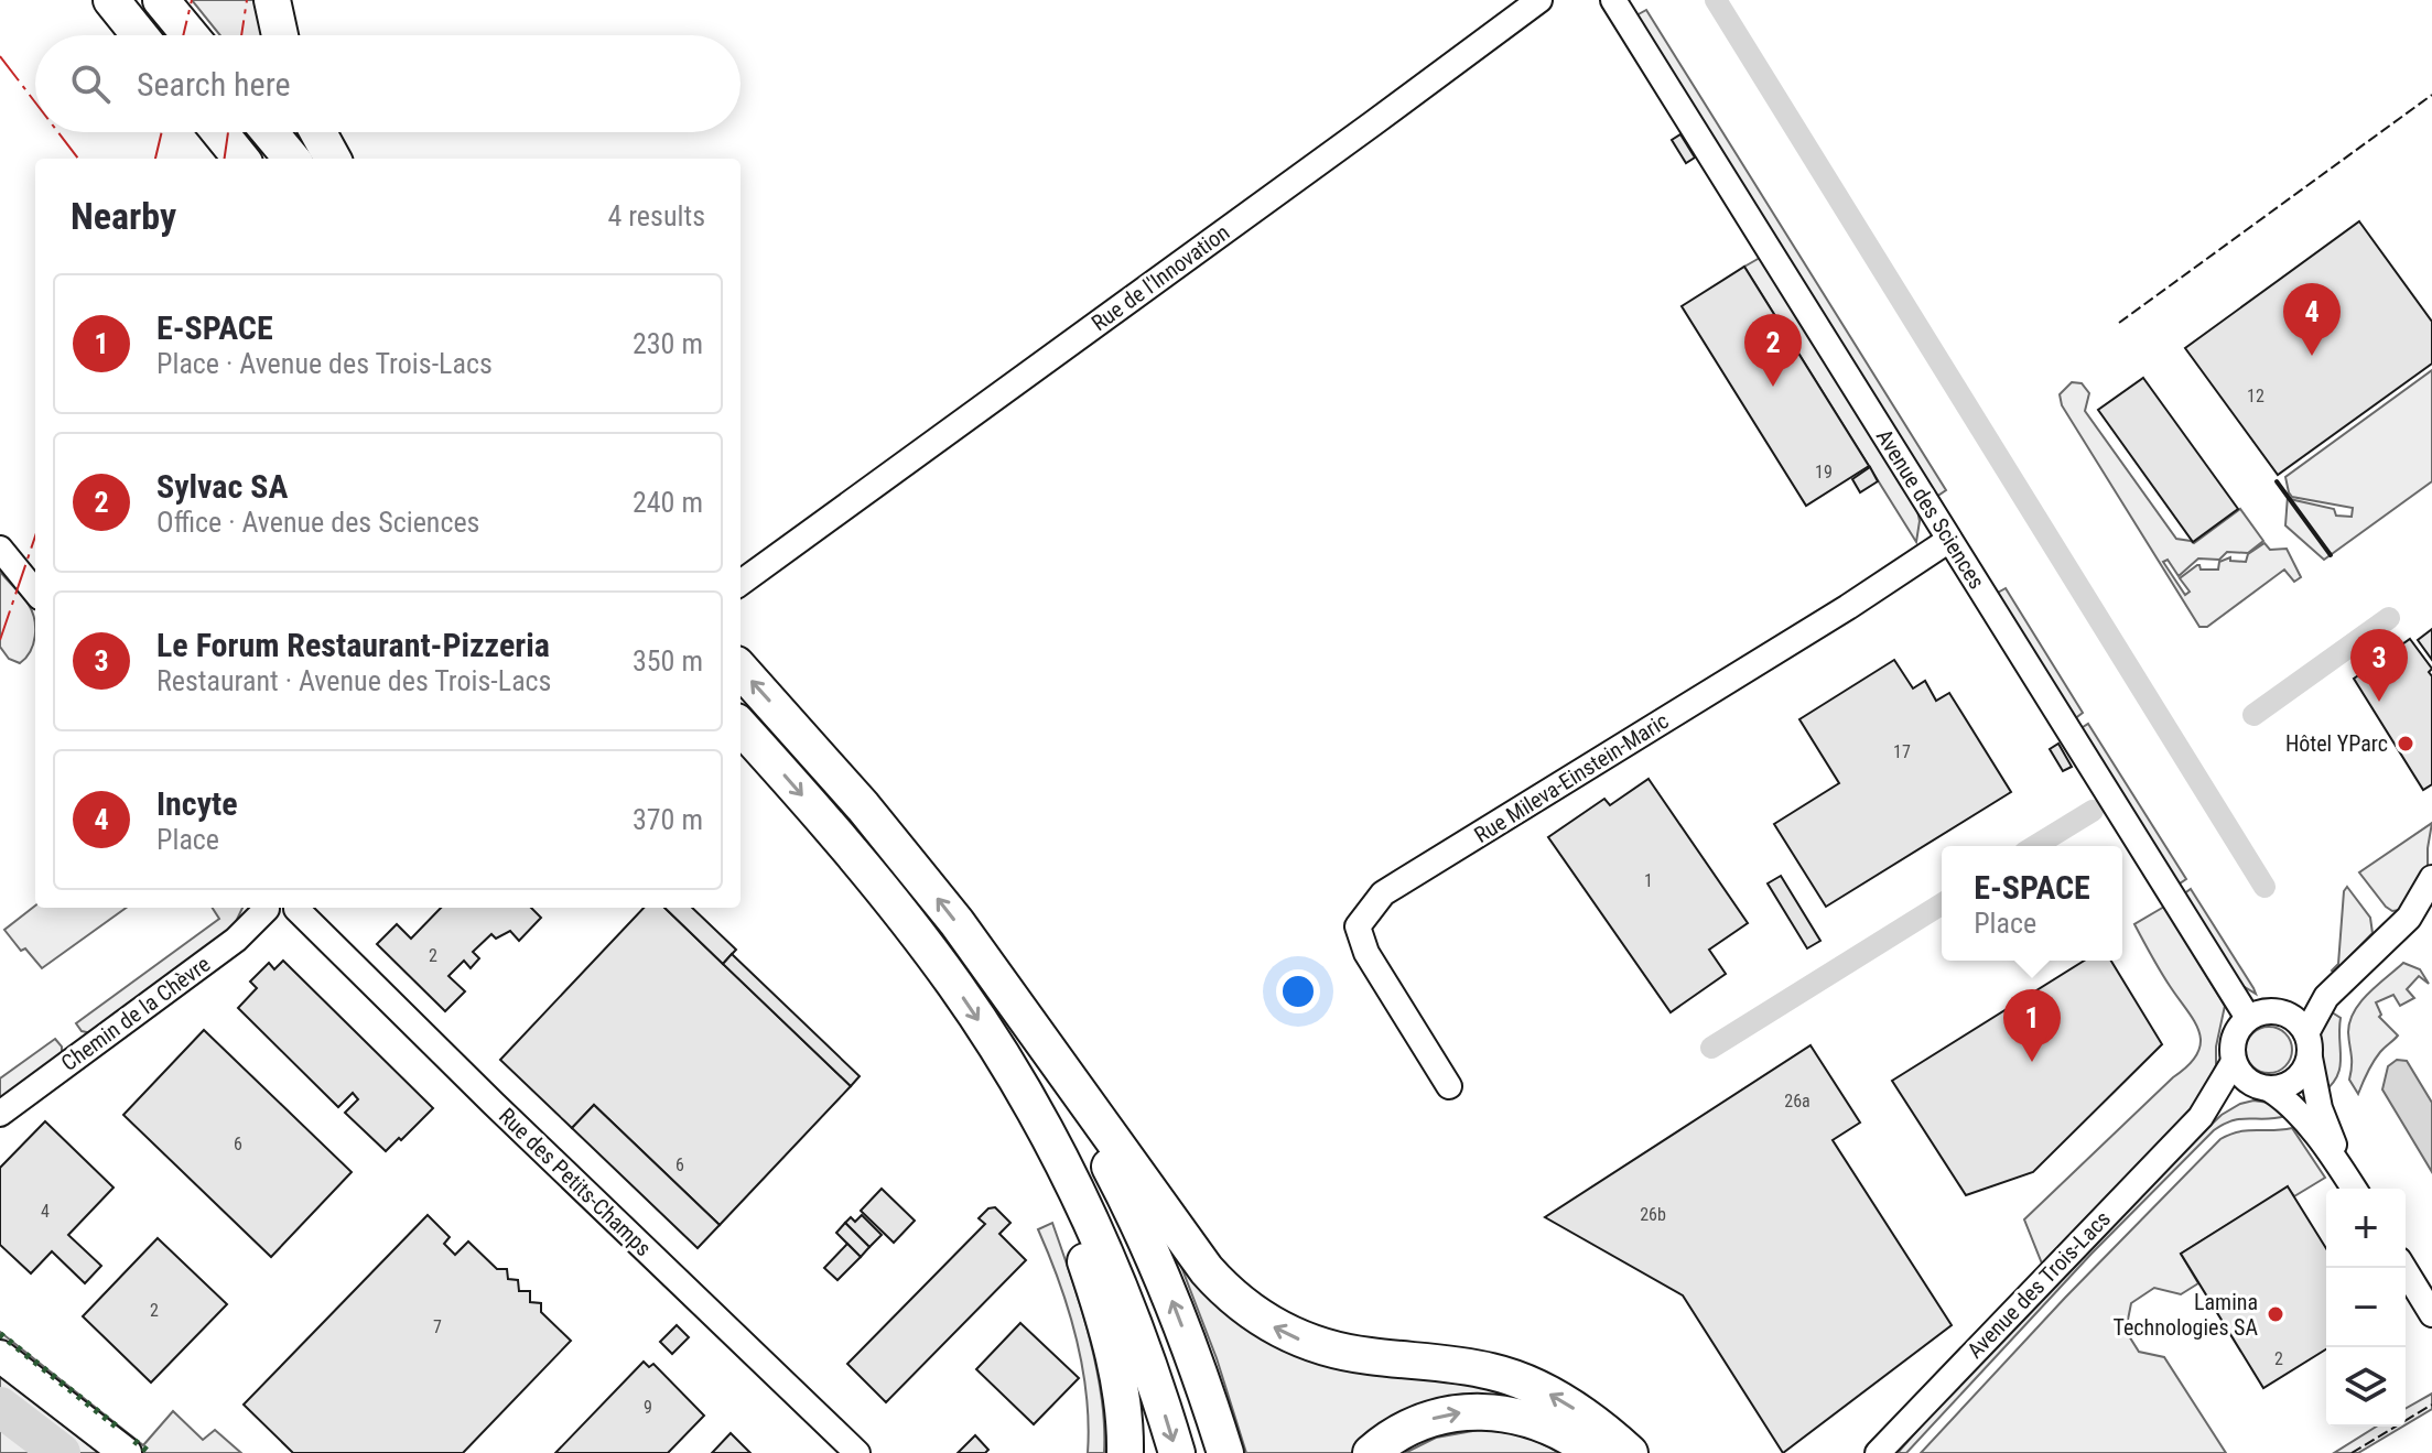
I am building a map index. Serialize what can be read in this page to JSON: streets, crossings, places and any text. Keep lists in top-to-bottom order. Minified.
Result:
{"streets":{"street":["Rue de l'Innovation","Avenue des Sciences","Rue Mileva-Einstein-Maric","Chemin de la Chèvre","Rue des Petits-Champs","Avenue des Trois-Lacs"]},"crossings":[["Avenue des Sciences","Rue Mileva-Einstein-Maric"],["Avenue des Sciences","Avenue des Trois-Lacs"]],"places":["Hôtel YParc","Lamina Technologies SA"],"house_numbers":["12","19","17","1","2","26a","6","6","4","26b","2","7","2","9"],"page":{"search":"Search here","heading":["Nearby","4 results"],"list":[{"mark":"1","name":"E-SPACE","note":"Place · Avenue des Trois-Lacs","value":"230 m"},{"mark":"2","name":"Sylvac SA","note":"Office · Avenue des Sciences","value":"240 m"},{"mark":"3","name":"Le Forum Restaurant-Pizzeria","note":"Restaurant · Avenue des Trois-Lacs","value":"350 m"},{"mark":"4","name":"Incyte","note":"Place","value":"370 m"}],"pins":["4","2","3","1"],"popup":["E-SPACE","Place"],"map_buttons":["+","−"]}}
